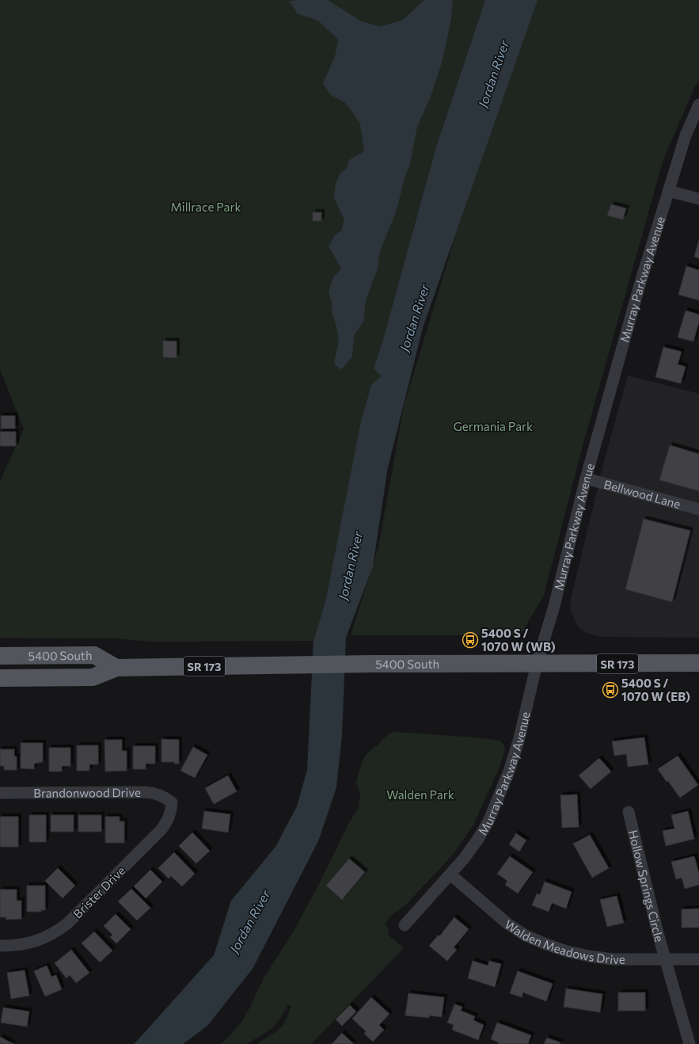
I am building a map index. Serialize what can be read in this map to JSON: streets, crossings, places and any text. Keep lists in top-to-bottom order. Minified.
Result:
{"streets":{"main road":["5400 South","SR 173"],"street":["Murray Parkway Avenue","Bellwood Lane","Brandonwood Drive","Hollow Springs Circle","Brister Drive","Walden Meadows Drive"]},"crossings":[["Murray Parkway Avenue","Bellwood Lane"],["Murray Parkway Avenue","5400 South"],["Murray Parkway Avenue","Walden Meadows Drive"],["Brandonwood Drive","Brister Drive"],["Hollow Springs Circle","Walden Meadows Drive"]],"water":["Jordan River"],"parks":["Millrace Park","Germania Park","Walden Park"],"places":{"bus stop":["5400 S / 1070 W (WB)","5400 S / 1070 W (EB)"]}}
